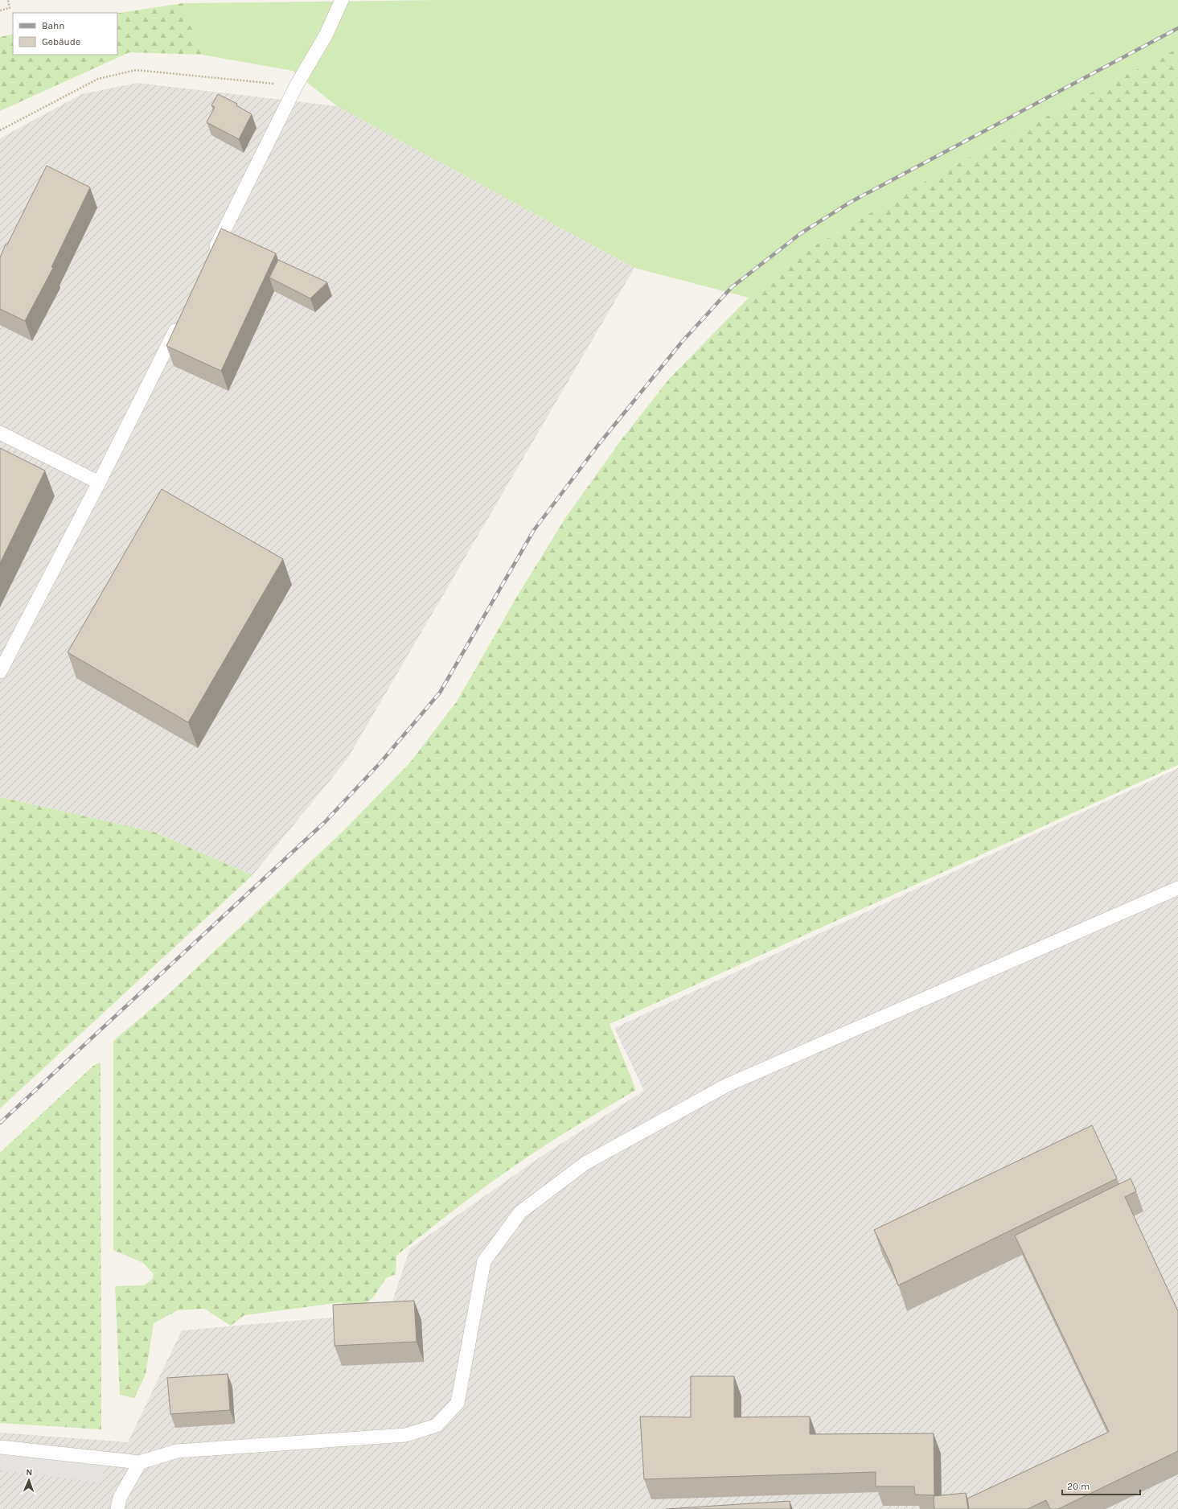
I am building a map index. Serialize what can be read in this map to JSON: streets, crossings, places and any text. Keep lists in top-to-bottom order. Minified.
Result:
{"legend":["Bahn","Gebäude"],"scale_bar":"20 m","north":"top"}
